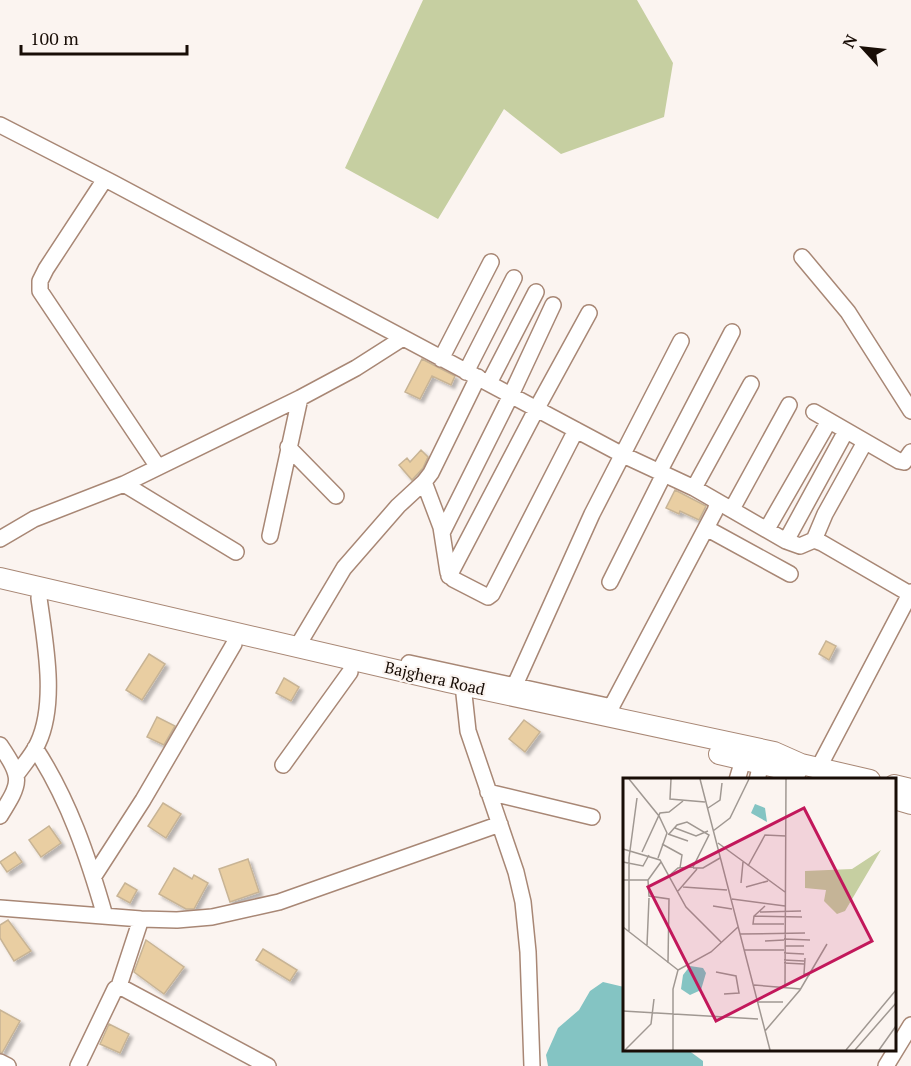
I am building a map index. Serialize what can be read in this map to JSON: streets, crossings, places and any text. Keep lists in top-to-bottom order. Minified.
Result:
{"streets":{"main road":["Bajghera Road"]},"scale_bar":"100 m","north":"top left"}
